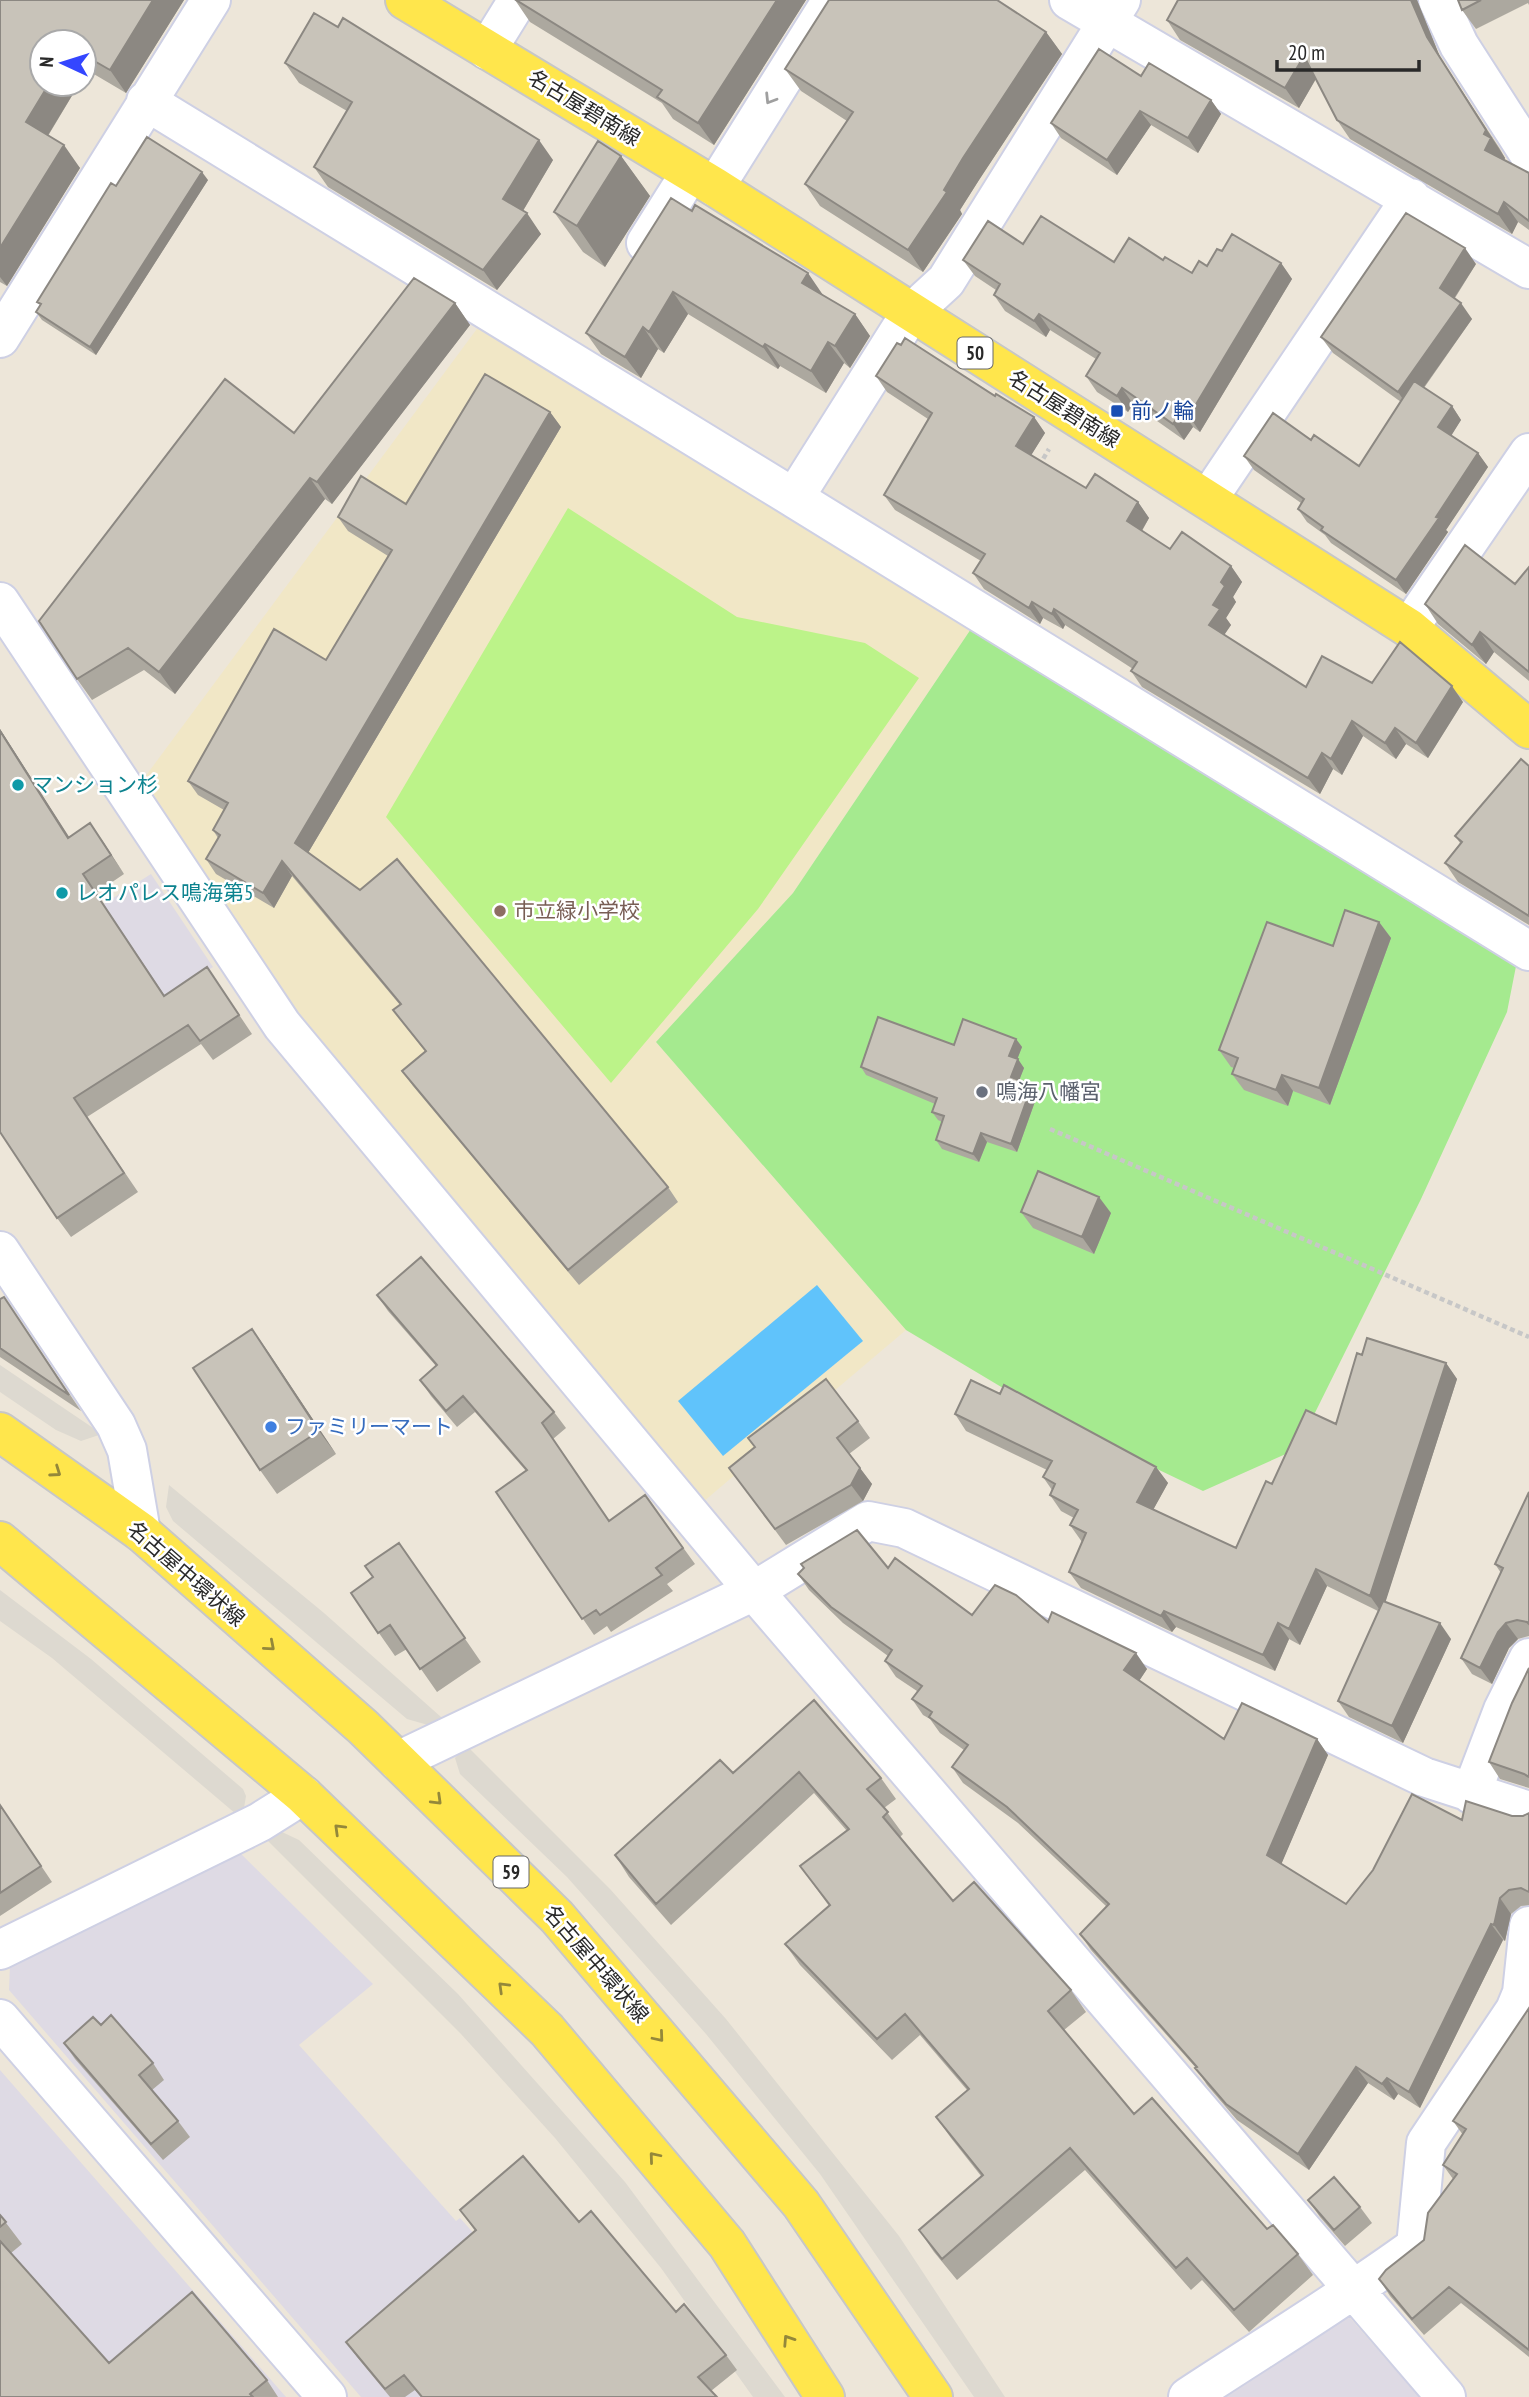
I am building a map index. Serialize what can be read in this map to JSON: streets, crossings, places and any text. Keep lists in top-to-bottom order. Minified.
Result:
{"streets":{"main road":["名古屋碧南線","50","名古屋中環状線","59"]},"places":{"transit":["前ノ輪"],"other":["マンション杉","レオパレス鳴海第5","市立緑小学校","鳴海八幡宮","ファミリーマート"]},"scale_bar":"20 m","north":"left"}
